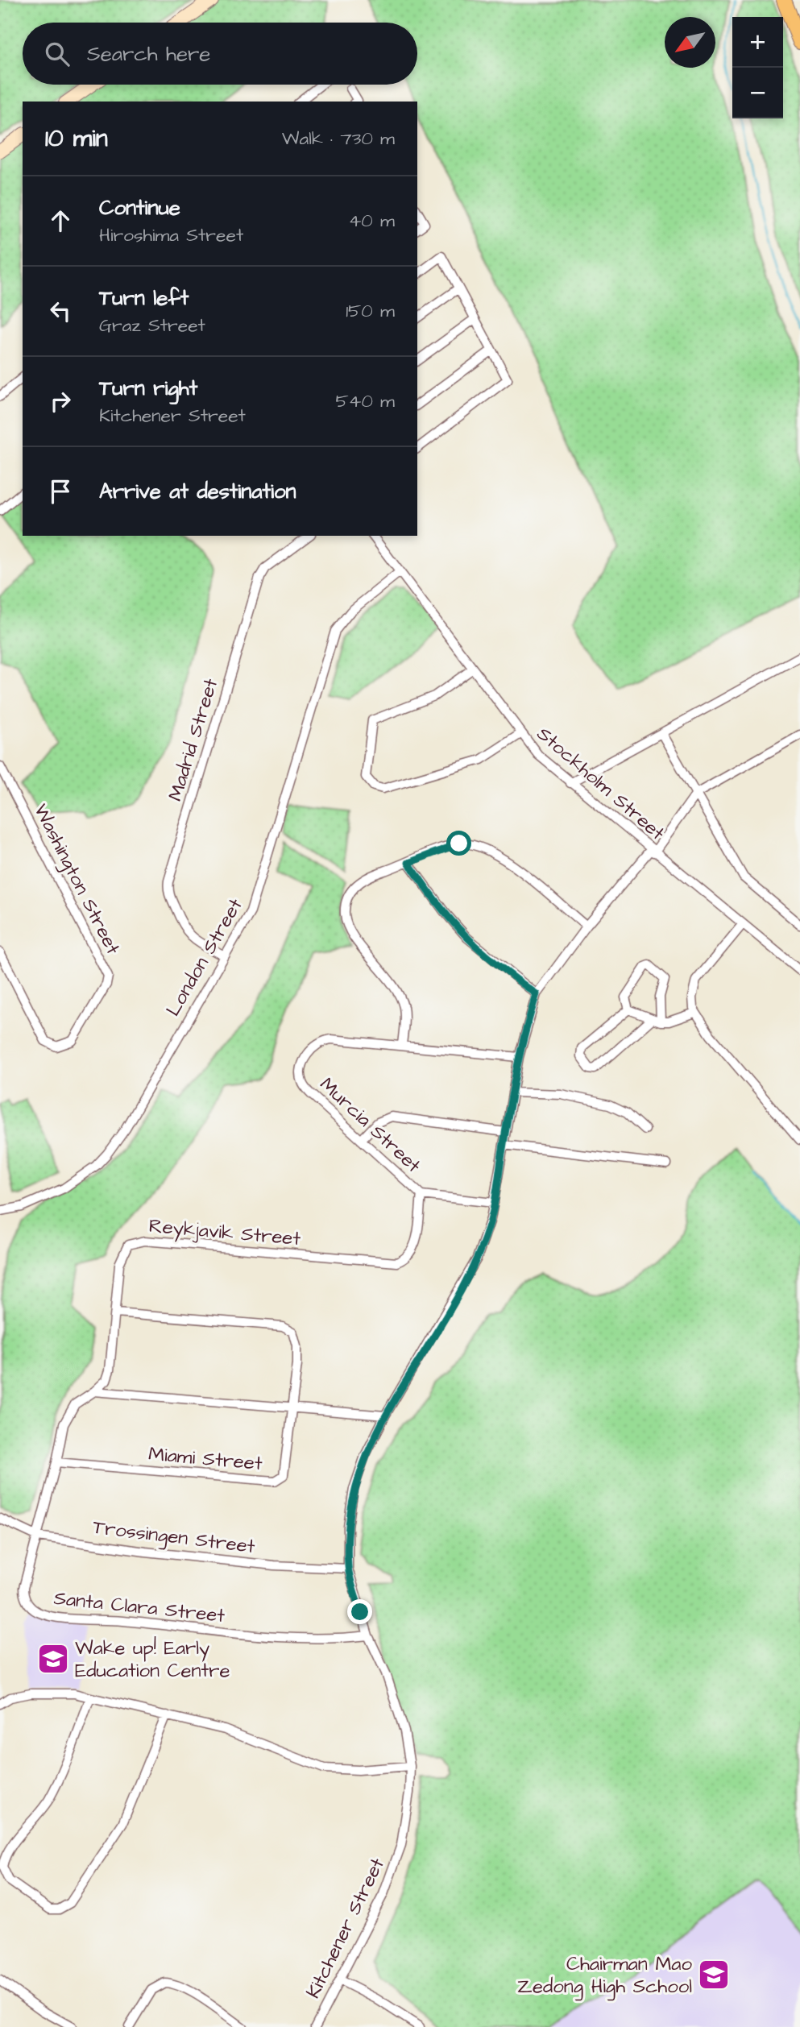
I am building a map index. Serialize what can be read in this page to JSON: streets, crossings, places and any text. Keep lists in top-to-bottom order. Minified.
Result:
{"streets":{"street":["Madrid Street","Stockholm Street","Washington Street","London Street","Murcia Street","Reykjavik Street","Miami Street","Trossingen Street","Santa Clara Street","Kitchener Street"]},"crossings":[["Madrid Street","London Street"],["Stockholm Street","London Street"],["Stockholm Street","Kitchener Street"],["Murcia Street","Reykjavik Street"],["Murcia Street","Kitchener Street"],["Reykjavik Street","Santa Clara Street"],["Miami Street","Santa Clara Street"],["Trossingen Street","Santa Clara Street"],["Trossingen Street","Kitchener Street"],["Santa Clara Street","Kitchener Street"]],"places":{"school or university":["Wake up! Early Education Centre","Chairman Mao Zedong High School"]},"north":"bottom left","page":{"map_buttons":["+","−"],"search":"Search here","heading":["10 min","Walk · 730 m"],"list":[["Continue","Hiroshima Street","40 m"],["Turn left","Graz Street","150 m"],["Turn right","Kitchener Street","540 m"],"Arrive at destination"]}}
